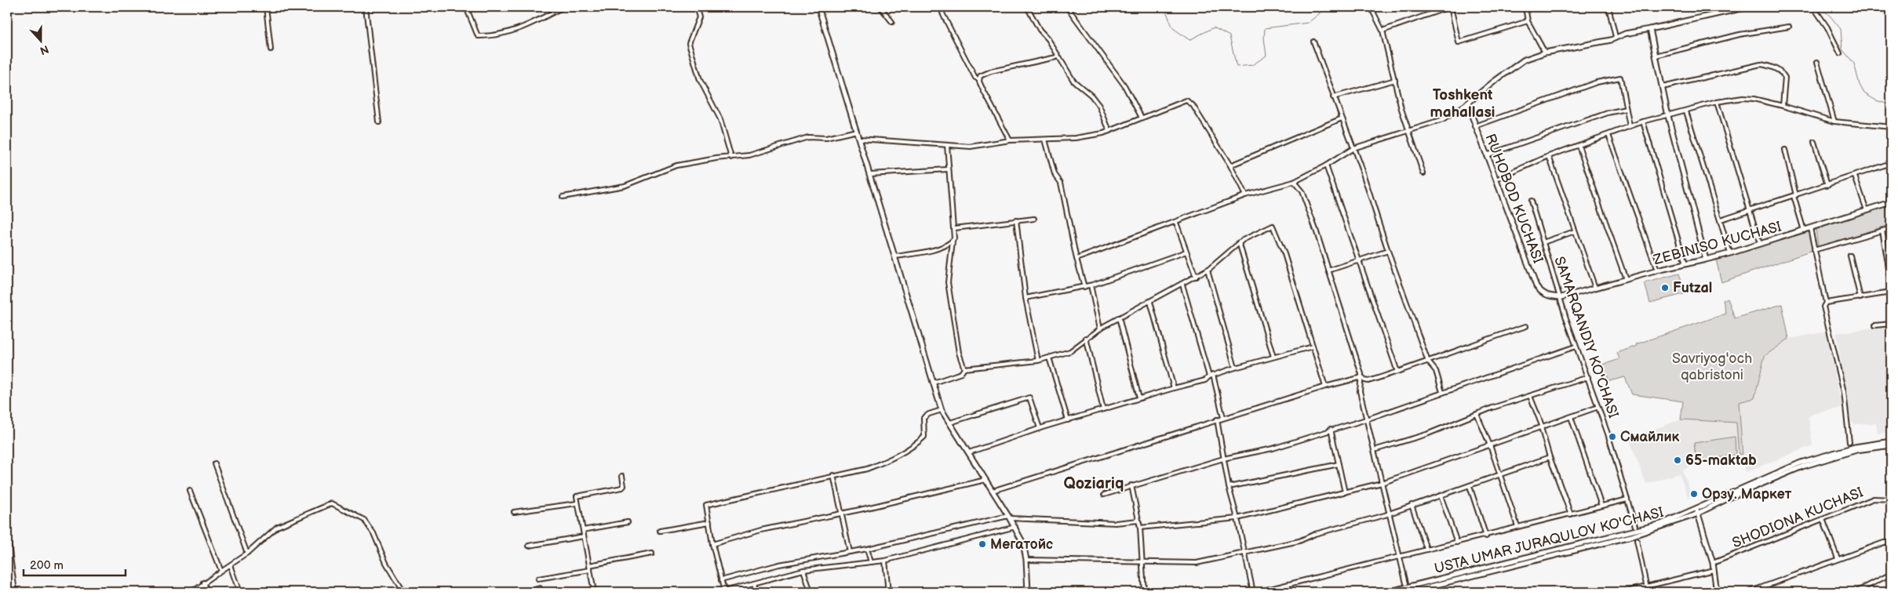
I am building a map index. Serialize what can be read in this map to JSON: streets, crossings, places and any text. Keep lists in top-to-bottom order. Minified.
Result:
{"streets":{"main road":["RUHOBOD KUCHASI","ZEBINISO KUCHASI","USTA UMAR JURAQULOV KO'CHASI"],"street":["SAMARQANDIY KO'CHASI","SHODIONA KUCHASI"]},"crossings":[["RUHOBOD KUCHASI","ZEBINISO KUCHASI"],["ZEBINISO KUCHASI","SAMARQANDIY KO'CHASI"]],"districts":["Toshkent mahallasi","Qoziariq"],"parks":["Savriyog'och qabristoni"],"places":["Futzal","Смайлик","65-maktab","Орзу. Маркет","Мегатойс"],"scale_bar":"200 m","north":"bottom"}
